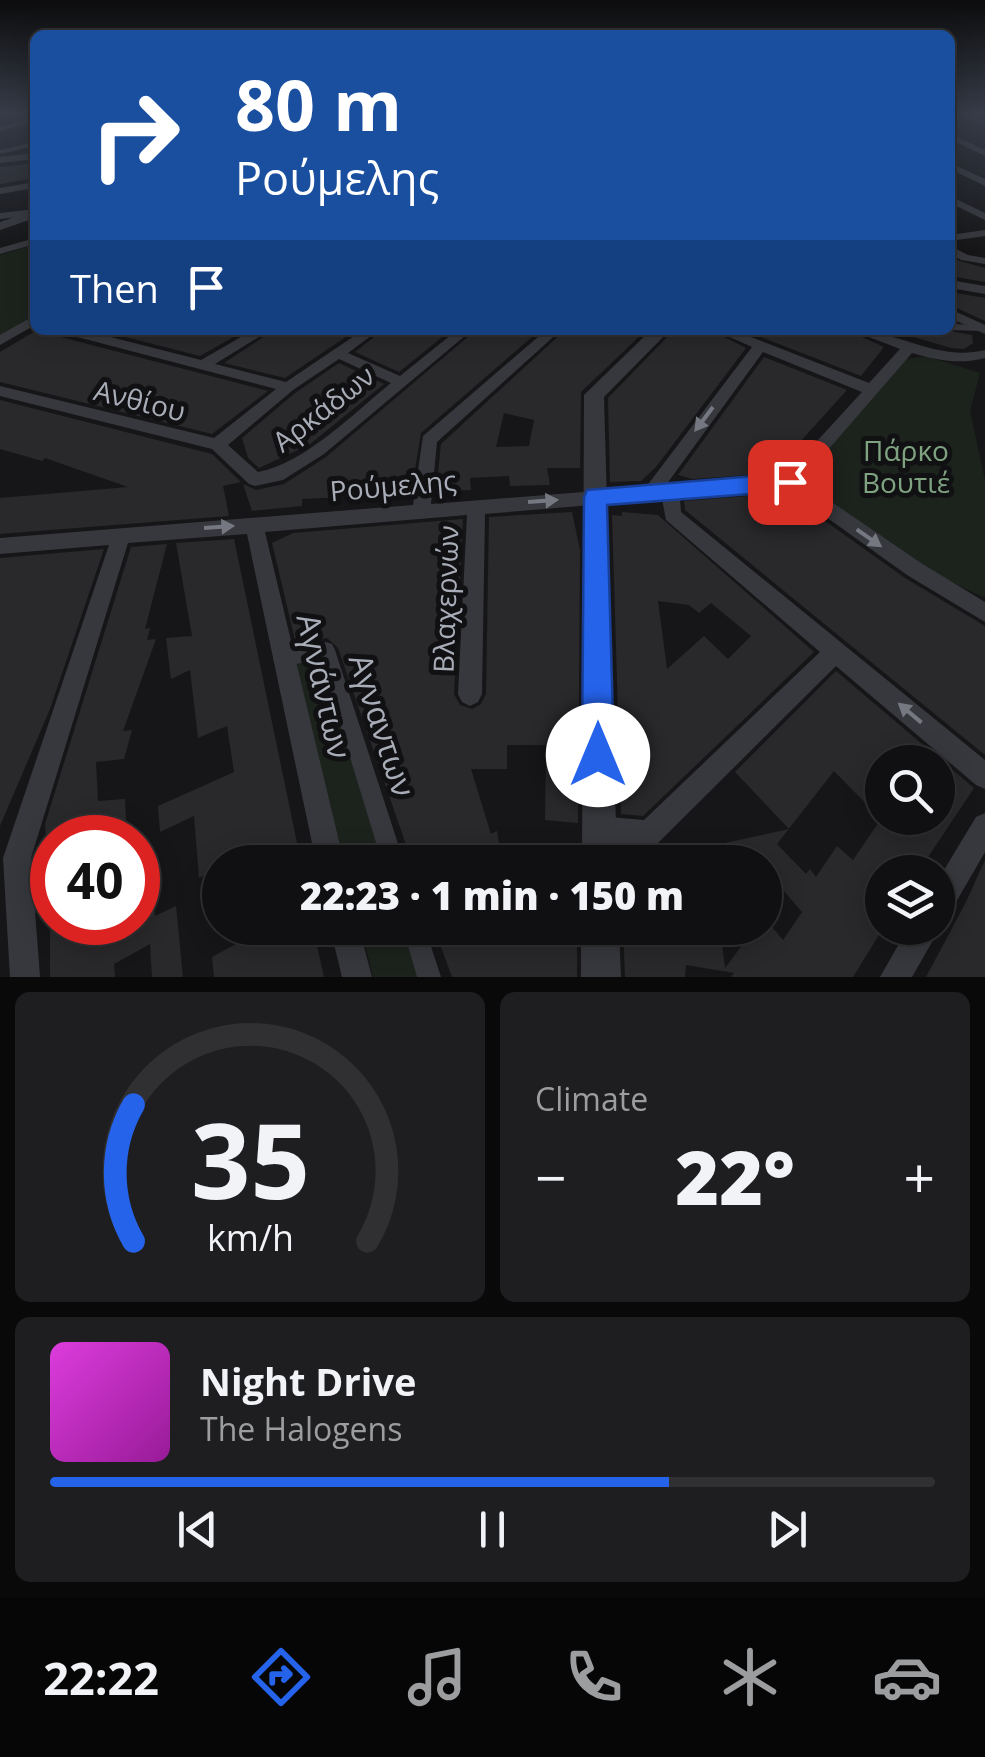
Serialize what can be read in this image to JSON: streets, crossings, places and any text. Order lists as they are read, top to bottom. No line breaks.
{"streets":{"street":["Ανθίου","Αρκάδων","Ρούμελης","Βλαχερνών","Αγνάντων","Αγναντων"]},"crossings":[["Ανθίου","Αρκάδων"],["Ρούμελης","Βλαχερνών"],["Ρούμελης","Αγνάντων"],["Αγνάντων","Αγναντων"]],"parks":["Πάρκο Βουτιέ"],"page":{"turn":["80 m","Ρούμελης"],"then":"Then","limit":"40","trip":"22:23 · 1 min · 150 m","tile":"Climate","heat":["−","22°","+"],"song":["Night Drive","The Halogens"],"tabs":"22:22","gauge":["35","km/h"]}}
